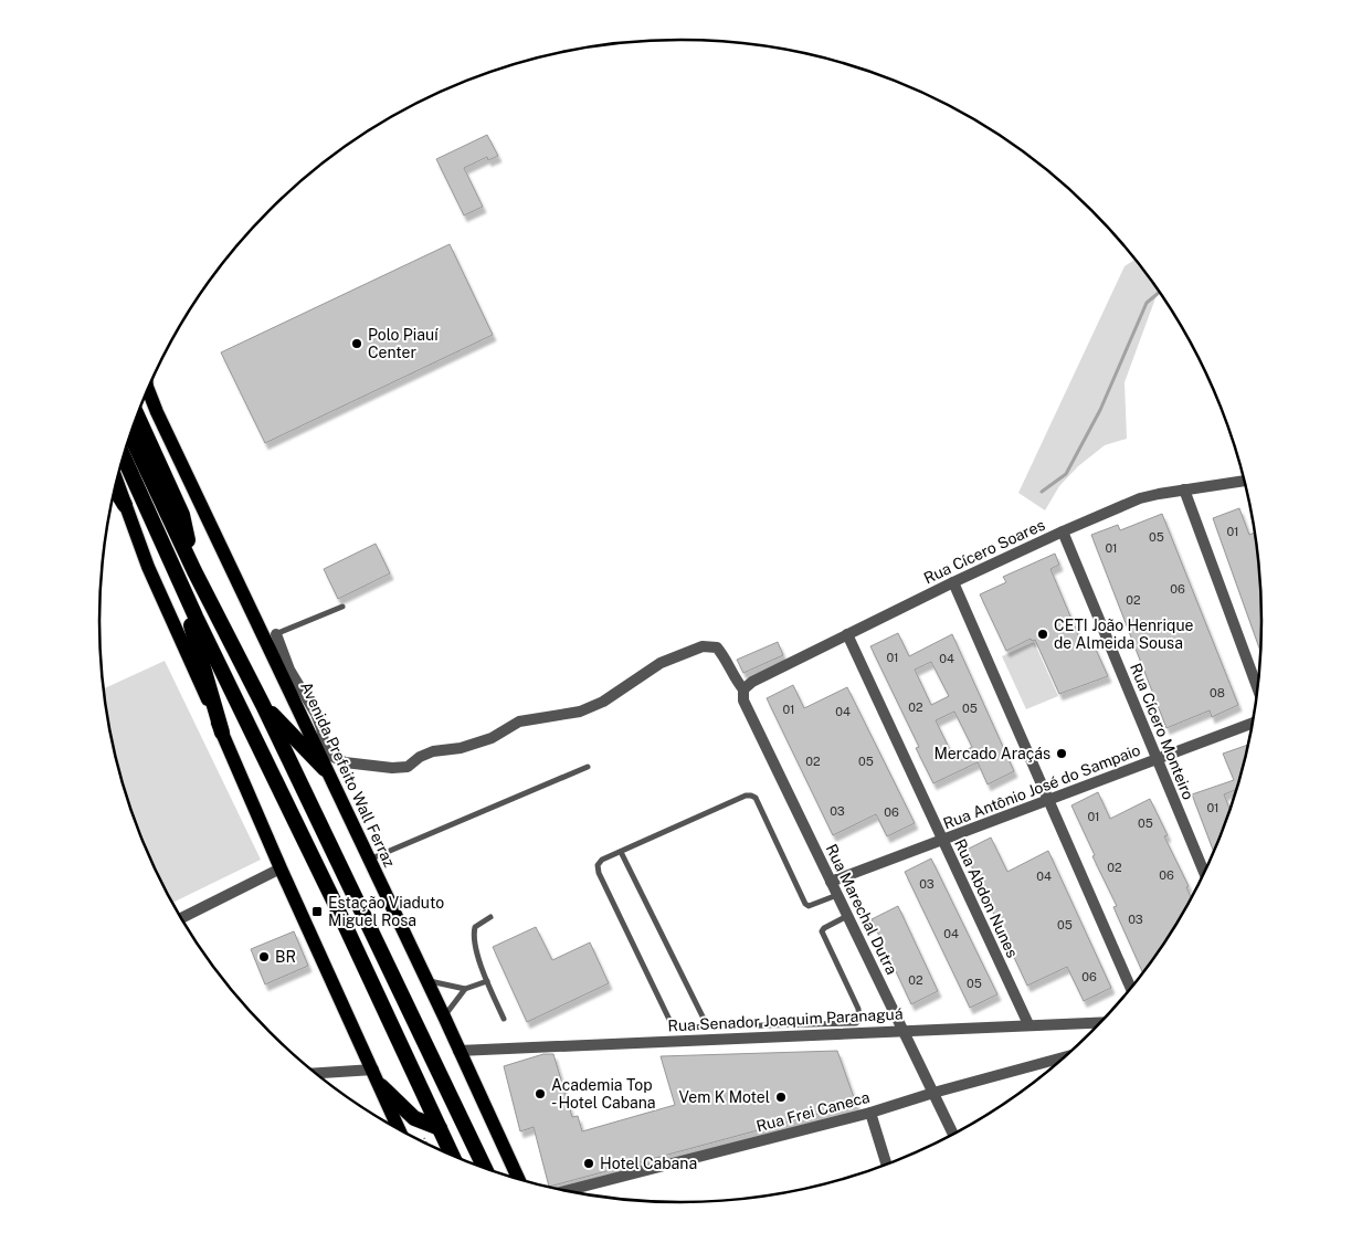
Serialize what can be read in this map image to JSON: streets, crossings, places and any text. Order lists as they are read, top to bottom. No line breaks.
{"streets":{"main road":["Avenida Prefeito Wall Ferraz"],"street":["Rua Cícero Soares","Rua Cícero Monteiro","Rua Antônio José do Sampaio","Rua Abdon Nunes","Rua Marechal Dutra","Rua Senador Joaquim Paranaguá","Rua Frei Caneca"]},"crossings":[["Rua Cícero Soares","Rua Cícero Monteiro"],["Rua Cícero Soares","Rua Abdon Nunes"],["Rua Cícero Soares","Rua Marechal Dutra"],["Rua Cícero Monteiro","Rua Antônio José do Sampaio"],["Avenida Prefeito Wall Ferraz","Rua Marechal Dutra"],["Avenida Prefeito Wall Ferraz","Rua Senador Joaquim Paranaguá"],["Rua Antônio José do Sampaio","Rua Abdon Nunes"],["Rua Antônio José do Sampaio","Rua Marechal Dutra"],["Rua Abdon Nunes","Rua Senador Joaquim Paranaguá"],["Rua Marechal Dutra","Rua Senador Joaquim Paranaguá"],["Rua Marechal Dutra","Rua Frei Caneca"]],"places":{"other":["Polo Piauí Center","CETI João Henrique de Almeida Sousa","Mercado Araçás","BR","Academia Top - Hotel Cabana","Vem K Motel","Hotel Cabana"],"transit":["Estação Viaduto Miguel Rosa"]},"house_numbers":["01","05","01","06","02","01","04","08","02","05","01","04","02","05","01","03","06","01","05","02","06","04","03","03","05","04","06","02","05"]}
